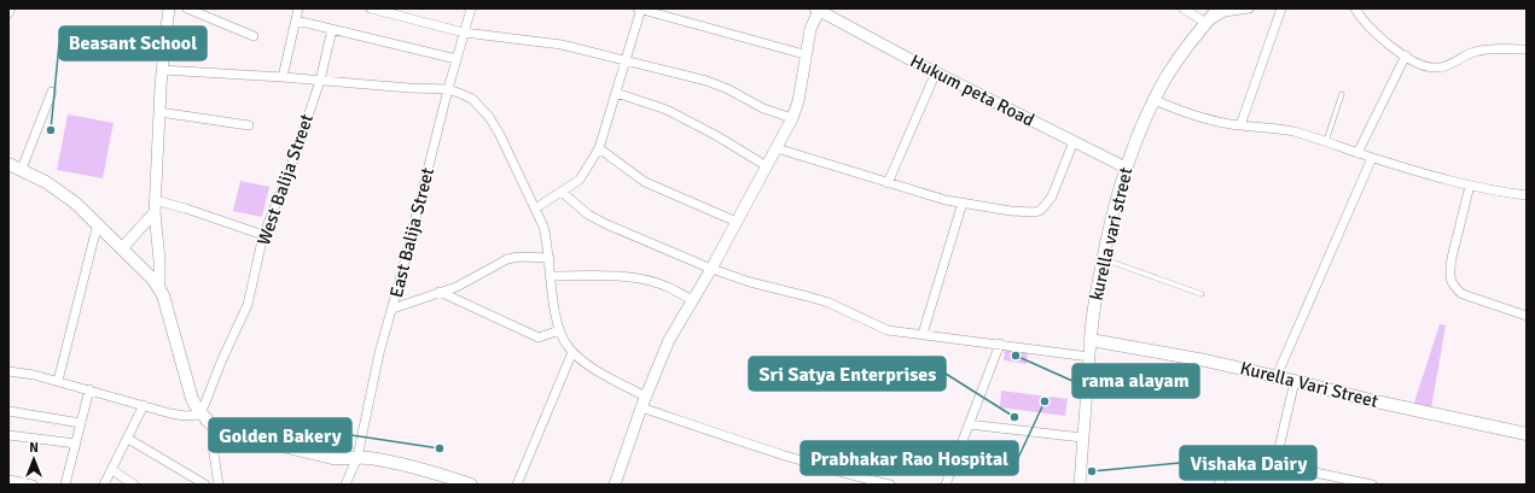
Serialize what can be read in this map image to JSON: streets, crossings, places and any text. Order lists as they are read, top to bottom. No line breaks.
{"streets":{"main road":["kurella vari street","Kurella Vari Street"],"street":["Hukum peta Road","West Balija Street","East Balija Street"]},"crossings":[["Hukum peta Road","kurella vari street"],["kurella vari street","Kurella Vari Street"]],"places":["Beasant School","rama alayam","Prabhakar Rao Hospital","Sri Satya Enterprises","Golden Bakery","Vishaka Dairy"],"north":"top"}
